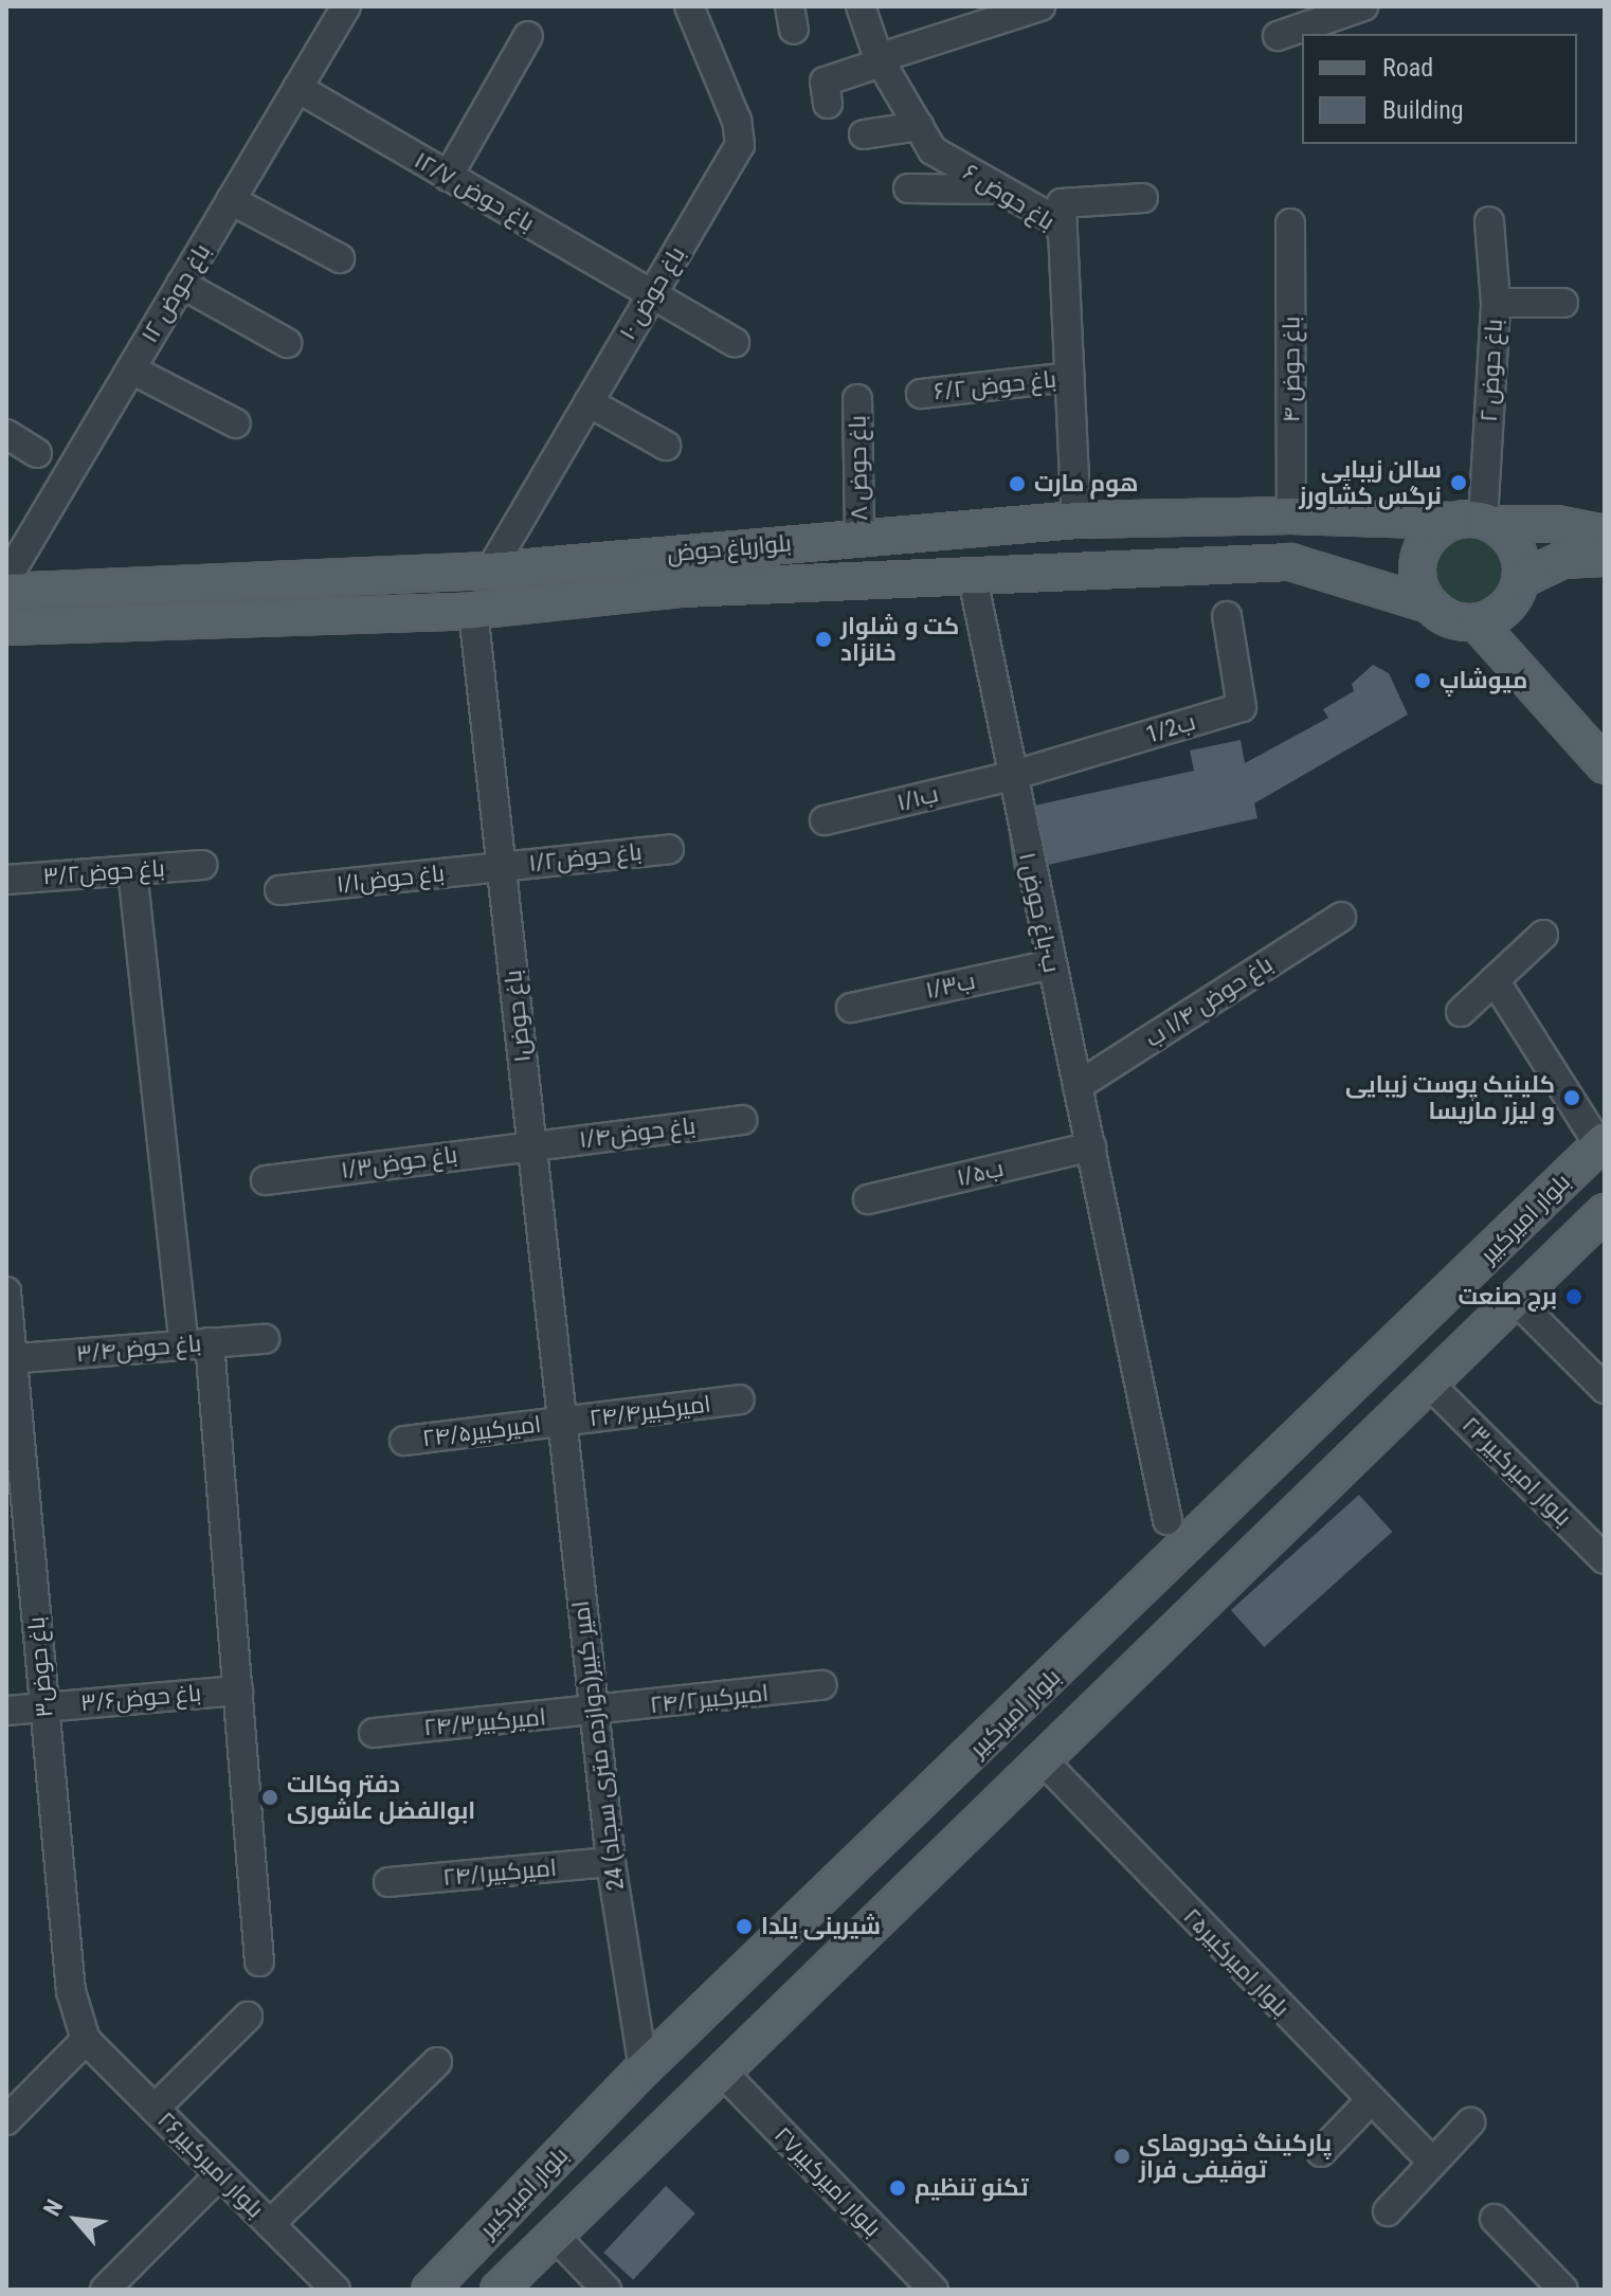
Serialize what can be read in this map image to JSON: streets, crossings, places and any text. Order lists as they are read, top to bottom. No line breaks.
{"streets":{"main road":["بلوارباغ حوض","بلوار امیرکبیر"],"street":["۱۲/۷ باغ حوض","۶ باغ حوض","۱۲ باغ حوض","۱۰ باغ حوض","۴ باغ حوض","۲ باغ حوض","۶/۲ باغ حوض","۸ باغ حوض","1/2ب","ب۱/۱","باغ حوض۱/۲","باغ حوض۳/۲","باغ حوض۱/۱","۱ ب-باغ حوض","ب۱/۳","باغ حوض ۱/۴ ب","باغ حوض۱","باغ حوض۱/۴","باغ حوض۱/۳","ب۱/۵","باغ حوض۳/۴","امیرکبیر۲۴/۴","امیرکبیر۲۴/۵","۲۳بلوار امیرکبیر","باغ حوض۳","باغ حوض۳/۶","امیرکبیر۲۴/۲","امیرکبیر۲۴/۳","24 امیر کبیر(دوازده متری سجاد)","امیرکبیر۲۴/۱","بلوار امیرکبیر۲۵","بلوار امیرکبیر۲۶","بلوار امیرکبیر۲۷"]},"crossings":[["۱۲/۷ باغ حوض","۱۲ باغ حوض"],["۱۲/۷ باغ حوض","۱۰ باغ حوض"],["۶ باغ حوض","۶/۲ باغ حوض"],["۶ باغ حوض","بلوارباغ حوض"],["۱۰ باغ حوض","بلوارباغ حوض"],["۴ باغ حوض","بلوارباغ حوض"],["۲ باغ حوض","بلوارباغ حوض"],["۸ باغ حوض","بلوارباغ حوض"],["بلوارباغ حوض","۱ ب-باغ حوض"],["بلوارباغ حوض","باغ حوض۱"],["1/2ب","ب۱/۱"],["1/2ب","۱ ب-باغ حوض"],["ب۱/۱","۱ ب-باغ حوض"],["باغ حوض۱/۲","باغ حوض۱/۱"],["باغ حوض۱/۲","باغ حوض۱"],["باغ حوض۱/۱","باغ حوض۱"],["۱ ب-باغ حوض","ب۱/۳"],["۱ ب-باغ حوض","باغ حوض ۱/۴ ب"],["۱ ب-باغ حوض","ب۱/۵"],["باغ حوض۱","باغ حوض۱/۴"],["باغ حوض۱","باغ حوض۱/۳"],["باغ حوض۱","امیرکبیر۲۴/۴"],["باغ حوض۱","امیرکبیر۲۴/۵"],["باغ حوض۱","24 امیر کبیر(دوازده متری سجاد)"],["باغ حوض۱/۴","باغ حوض۱/۳"],["بلوار امیرکبیر","24 امیر کبیر(دوازده متری سجاد)"],["باغ حوض۳/۴","باغ حوض۳"],["امیرکبیر۲۴/۴","امیرکبیر۲۴/۵"],["امیرکبیر۲۴/۴","24 امیر کبیر(دوازده متری سجاد)"],["امیرکبیر۲۴/۵","24 امیر کبیر(دوازده متری سجاد)"],["باغ حوض۳","باغ حوض۳/۶"],["باغ حوض۳","بلوار امیرکبیر۲۶"],["امیرکبیر۲۴/۲","امیرکبیر۲۴/۳"],["امیرکبیر۲۴/۲","24 امیر کبیر(دوازده متری سجاد)"],["امیرکبیر۲۴/۳","24 امیر کبیر(دوازده متری سجاد)"],["24 امیر کبیر(دوازده متری سجاد)","امیرکبیر۲۴/۱"]],"places":["سالن زیبایی نرگس کشاورز","هوم مارت","کت و شلوار خانزاد","میوشاپ","کلینیک پوست زیبایی و لیزر ماریسا","برج صنعت","دفتر وکالت ابوالفضل عاشوری","شیرینی یلدا","پارکینگ خودروهای توقیفی فراز","تکنو تنظیم"],"legend":["Road","Building"],"north":"top left"}
